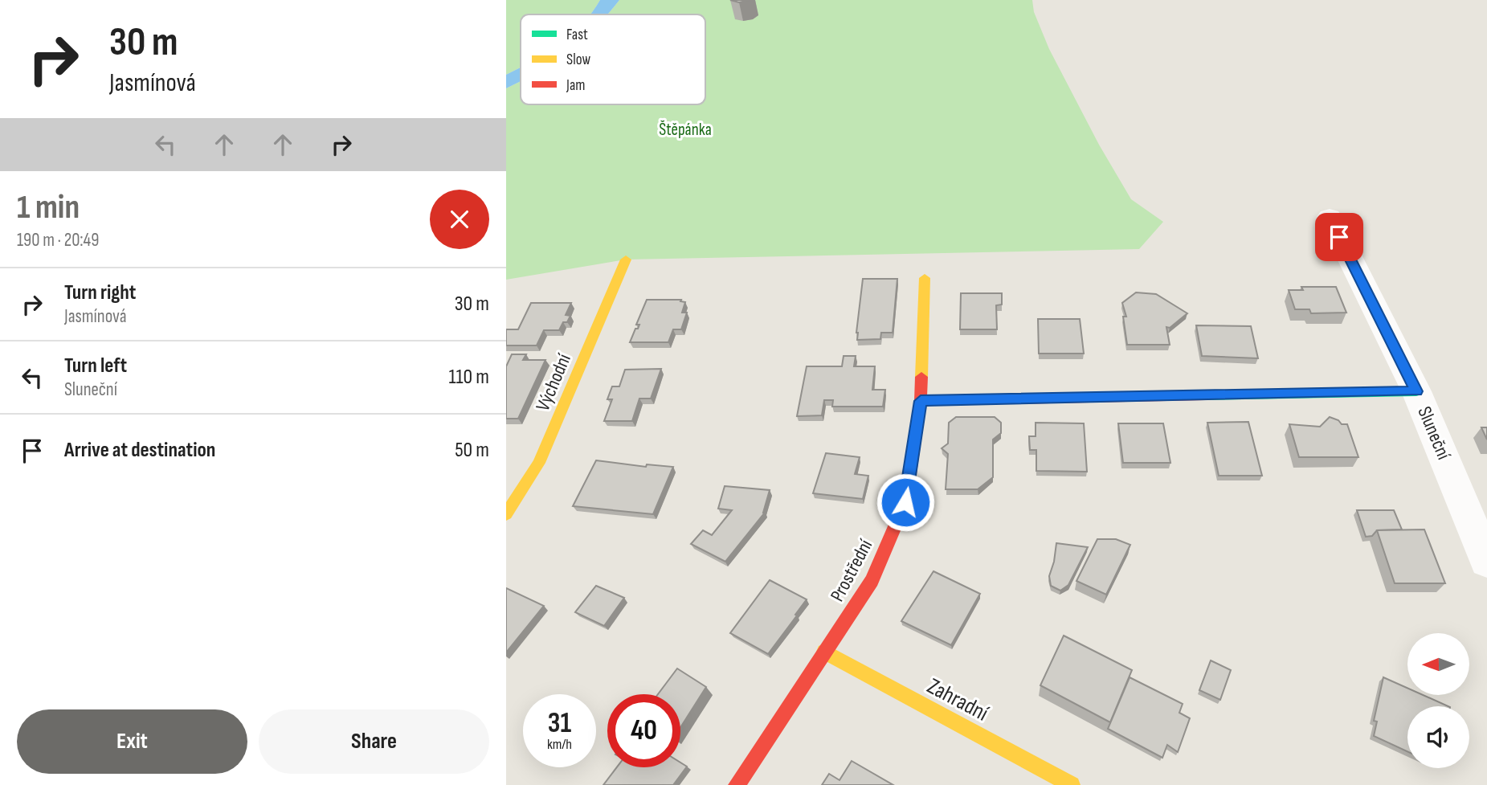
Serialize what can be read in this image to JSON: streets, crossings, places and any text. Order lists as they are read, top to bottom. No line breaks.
{"streets":{"street":["Východní","Sluneční","Prostřední","Zahradní"]},"crossings":[["Prostřední","Zahradní"]],"parks":["Štěpánka"],"legend":["Fast","Slow","Jam"],"north":"left","page":{"turn":["30 m","Jasmínová"],"heading":["1 min","190 m · 20:49"],"list":[{"name":"Turn right","note":"Jasmínová","value":"30 m"},{"name":"Turn left","note":"Sluneční","value":"110 m"},{"name":"Arrive at destination","value":"50 m"}],"speed":"31 km/h","limit":"40","buttons":["Exit","Share"]}}
